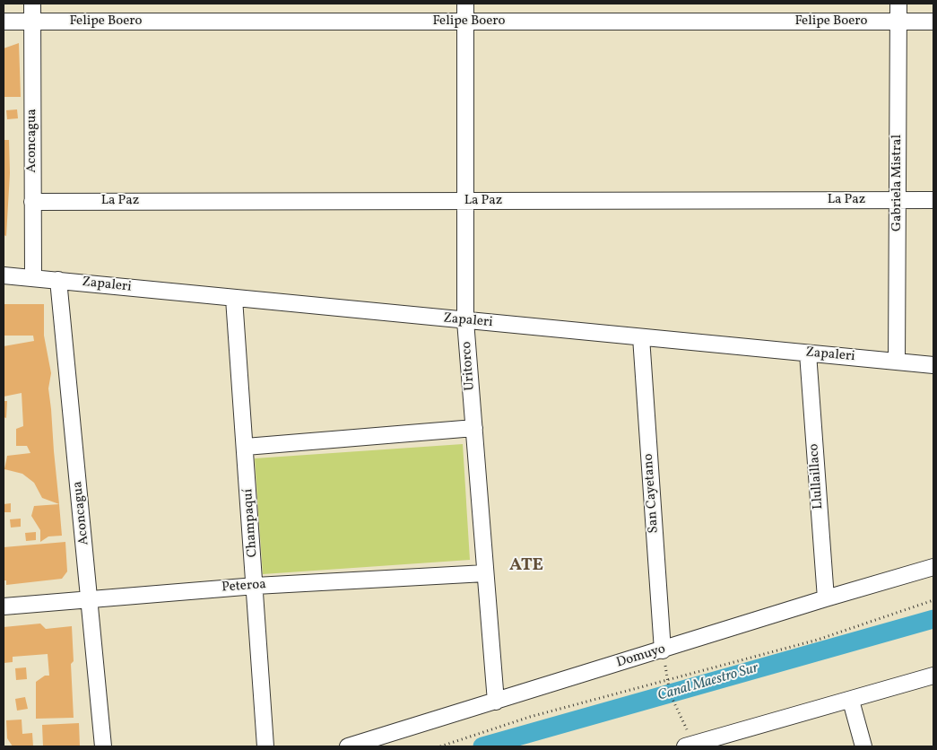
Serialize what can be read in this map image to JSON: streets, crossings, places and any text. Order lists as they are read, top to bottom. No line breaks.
{"streets":{"street":["Felipe Boero","Aconcagua","Gabriela Mistral","La Paz","Zapaleri","Uritorco","Llullaillaco","San Cayetano","Champaquí","Peteroa","Domuyo"]},"crossings":[["Felipe Boero","Aconcagua"],["Felipe Boero","Gabriela Mistral"],["Felipe Boero","Uritorco"],["Aconcagua","La Paz"],["Aconcagua","Zapaleri"],["Aconcagua","Peteroa"],["Gabriela Mistral","La Paz"],["Gabriela Mistral","Zapaleri"],["La Paz","Uritorco"],["Zapaleri","Uritorco"],["Zapaleri","Llullaillaco"],["Zapaleri","San Cayetano"],["Zapaleri","Champaquí"],["Uritorco","Peteroa"],["Uritorco","Domuyo"],["Llullaillaco","Domuyo"],["San Cayetano","Domuyo"],["Champaquí","Peteroa"]],"districts":["ATE"],"water":["Canal Maestro Sur"]}
